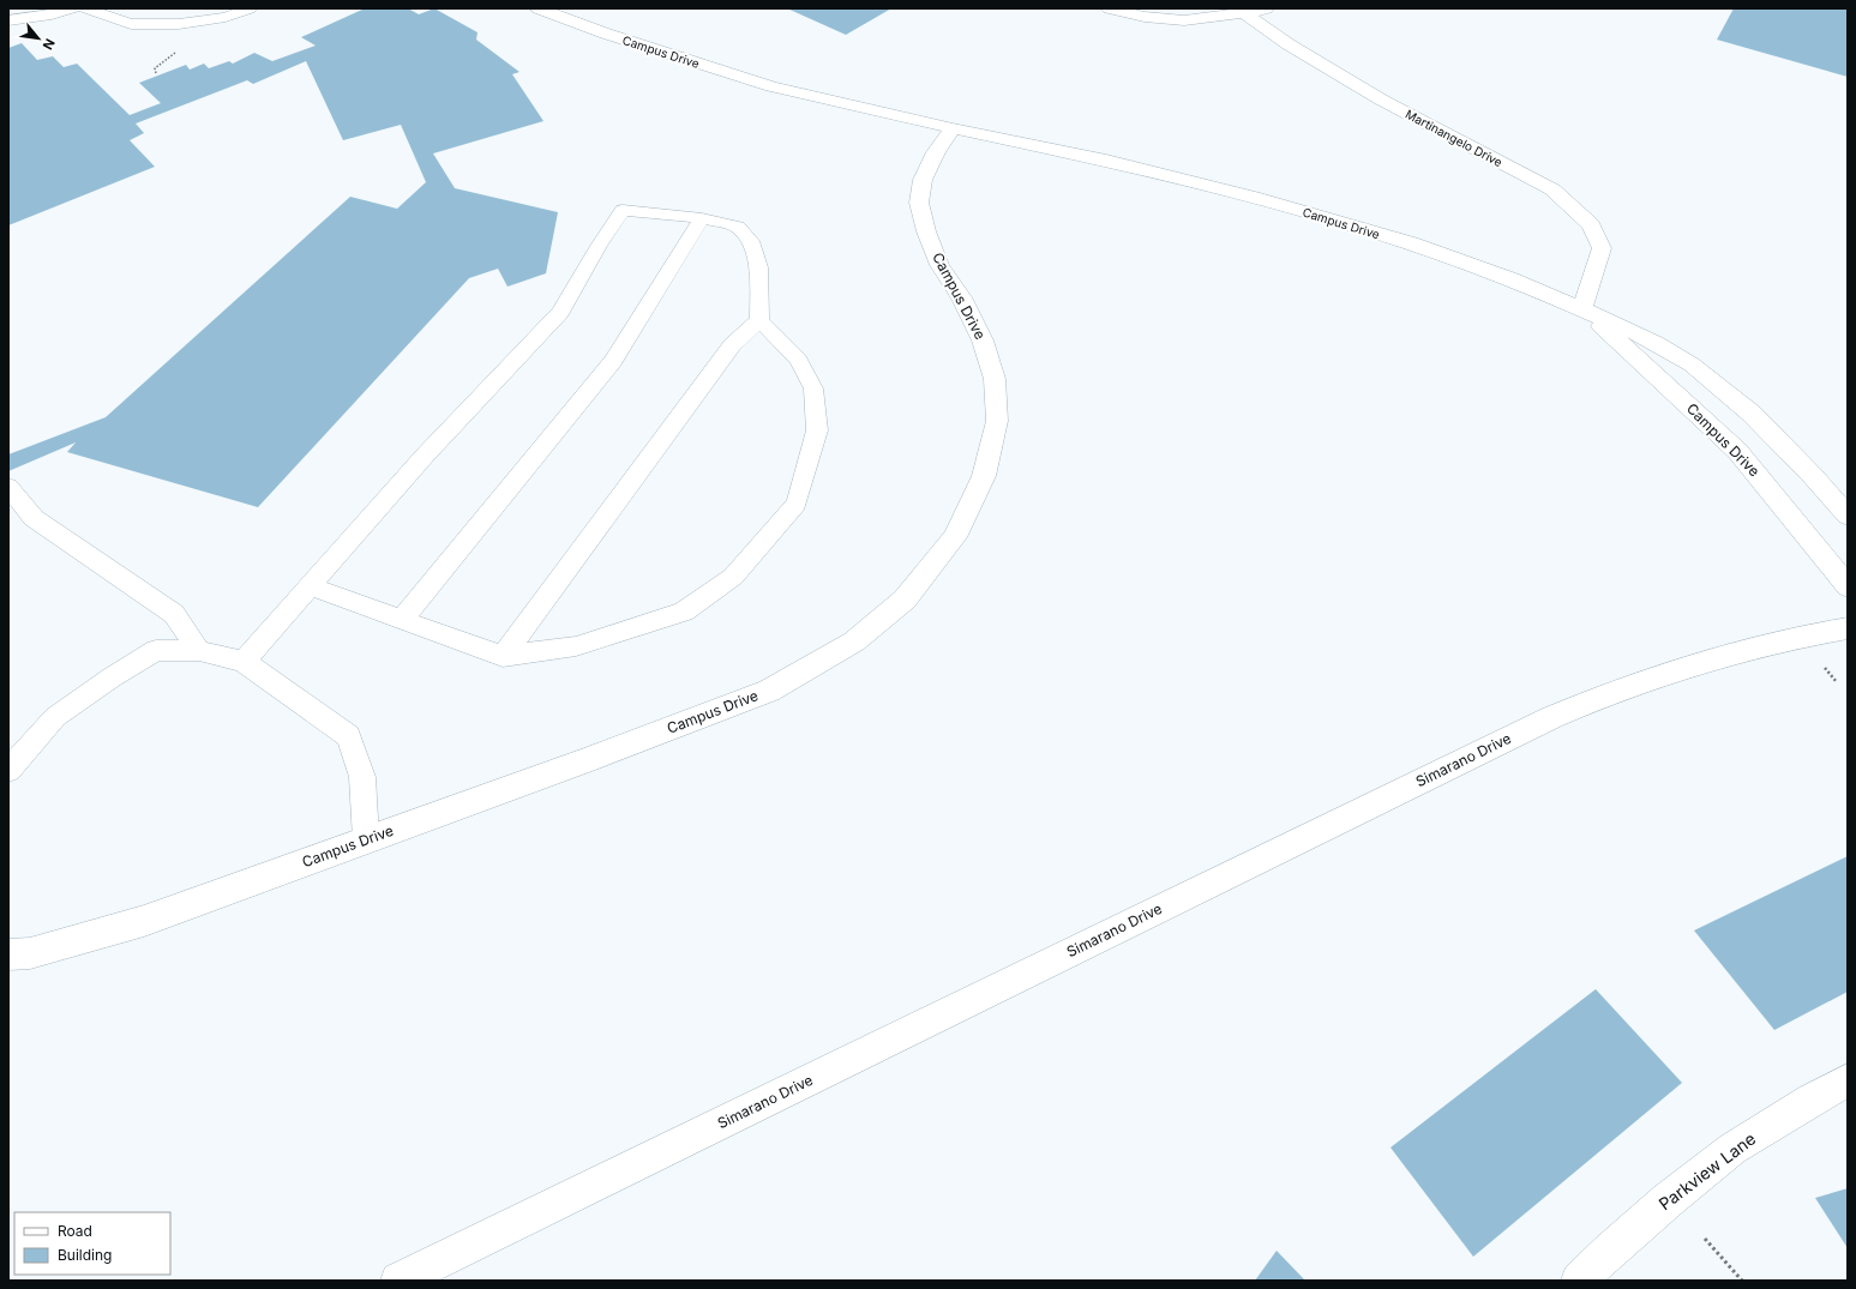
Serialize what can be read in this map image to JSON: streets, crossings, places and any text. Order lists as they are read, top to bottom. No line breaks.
{"streets":{"street":["Campus Drive","Martinangelo Drive","Simarano Drive","Parkview Lane"]},"crossings":[["Campus Drive","Martinangelo Drive"]],"legend":["Road","Building"],"north":"bottom right"}
